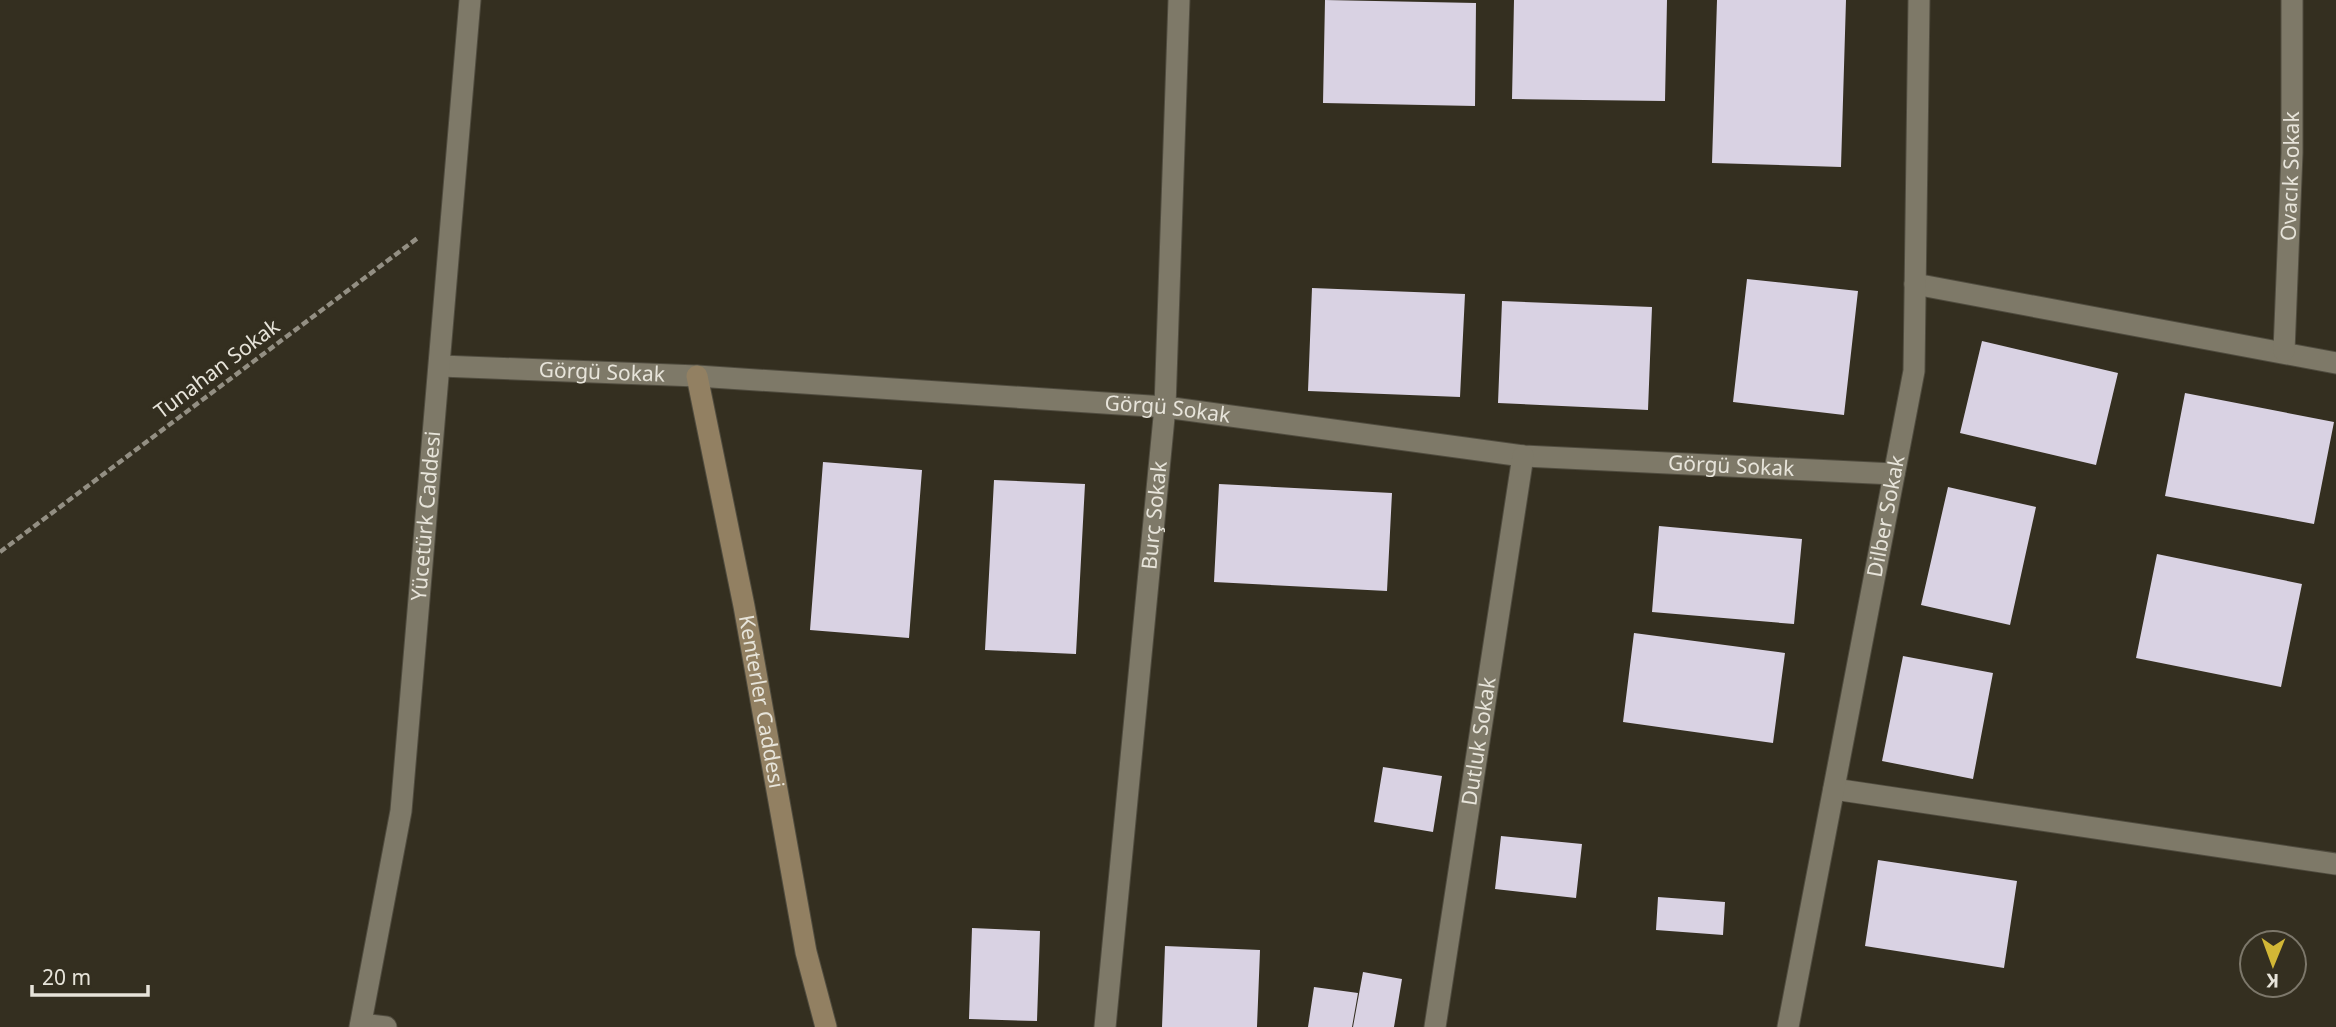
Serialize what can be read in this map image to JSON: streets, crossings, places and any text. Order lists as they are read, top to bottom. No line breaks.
{"streets":{"street":["Ovacık Sokak","Görgü Sokak","Burç Sokak","Yücetürk Caddesi","Dilber Sokak","Kenterler Caddesi","Dutluk Sokak"],"path":["Tunahan Sokak"]},"crossings":[["Tunahan Sokak","Yücetürk Caddesi"],["Görgü Sokak","Burç Sokak"],["Görgü Sokak","Yücetürk Caddesi"],["Görgü Sokak","Dilber Sokak"],["Görgü Sokak","Kenterler Caddesi"],["Görgü Sokak","Dutluk Sokak"]],"scale_bar":"20 m","north":"bottom"}
